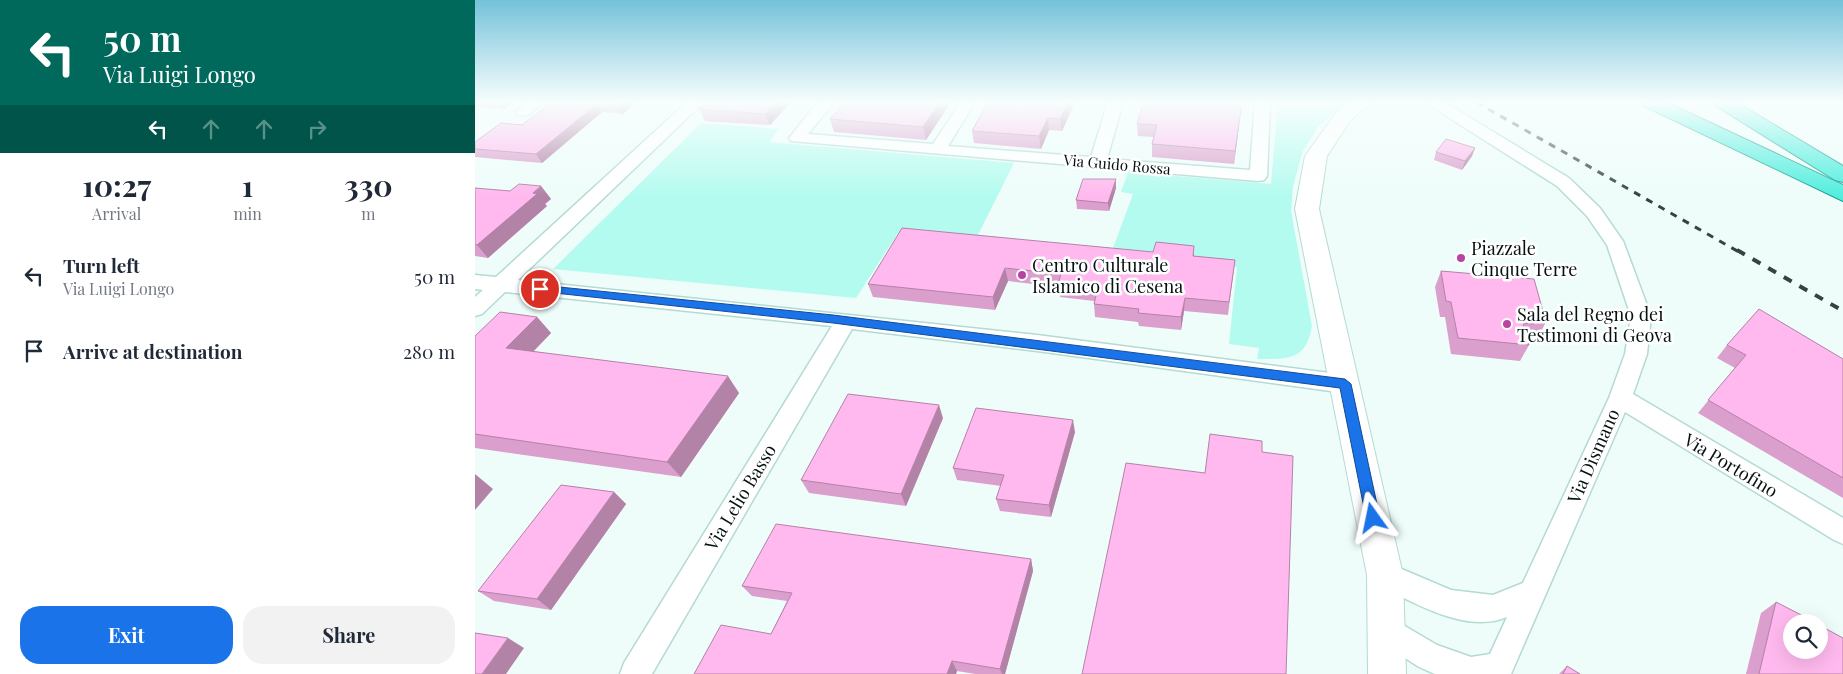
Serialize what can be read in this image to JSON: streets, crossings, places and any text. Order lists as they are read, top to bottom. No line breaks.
{"streets":{"street":["Via Guido Rossa","Via Dismano","Via Portofino","Via Lelio Basso"]},"crossings":[["Via Dismano","Via Portofino"]],"places":["Piazzale Cinque Terre","Centro Culturale Islamico di Cesena","Sala del Regno dei Testimoni di Geova"],"page":{"turn":["50 m","Via Luigi Longo"],"eta":["10:27","Arrival","1","min","330","m"],"list":[{"name":"Turn left","note":"Via Luigi Longo","value":"50 m"},{"name":"Arrive at destination","value":"280 m"}],"buttons":["Exit","Share"]}}
